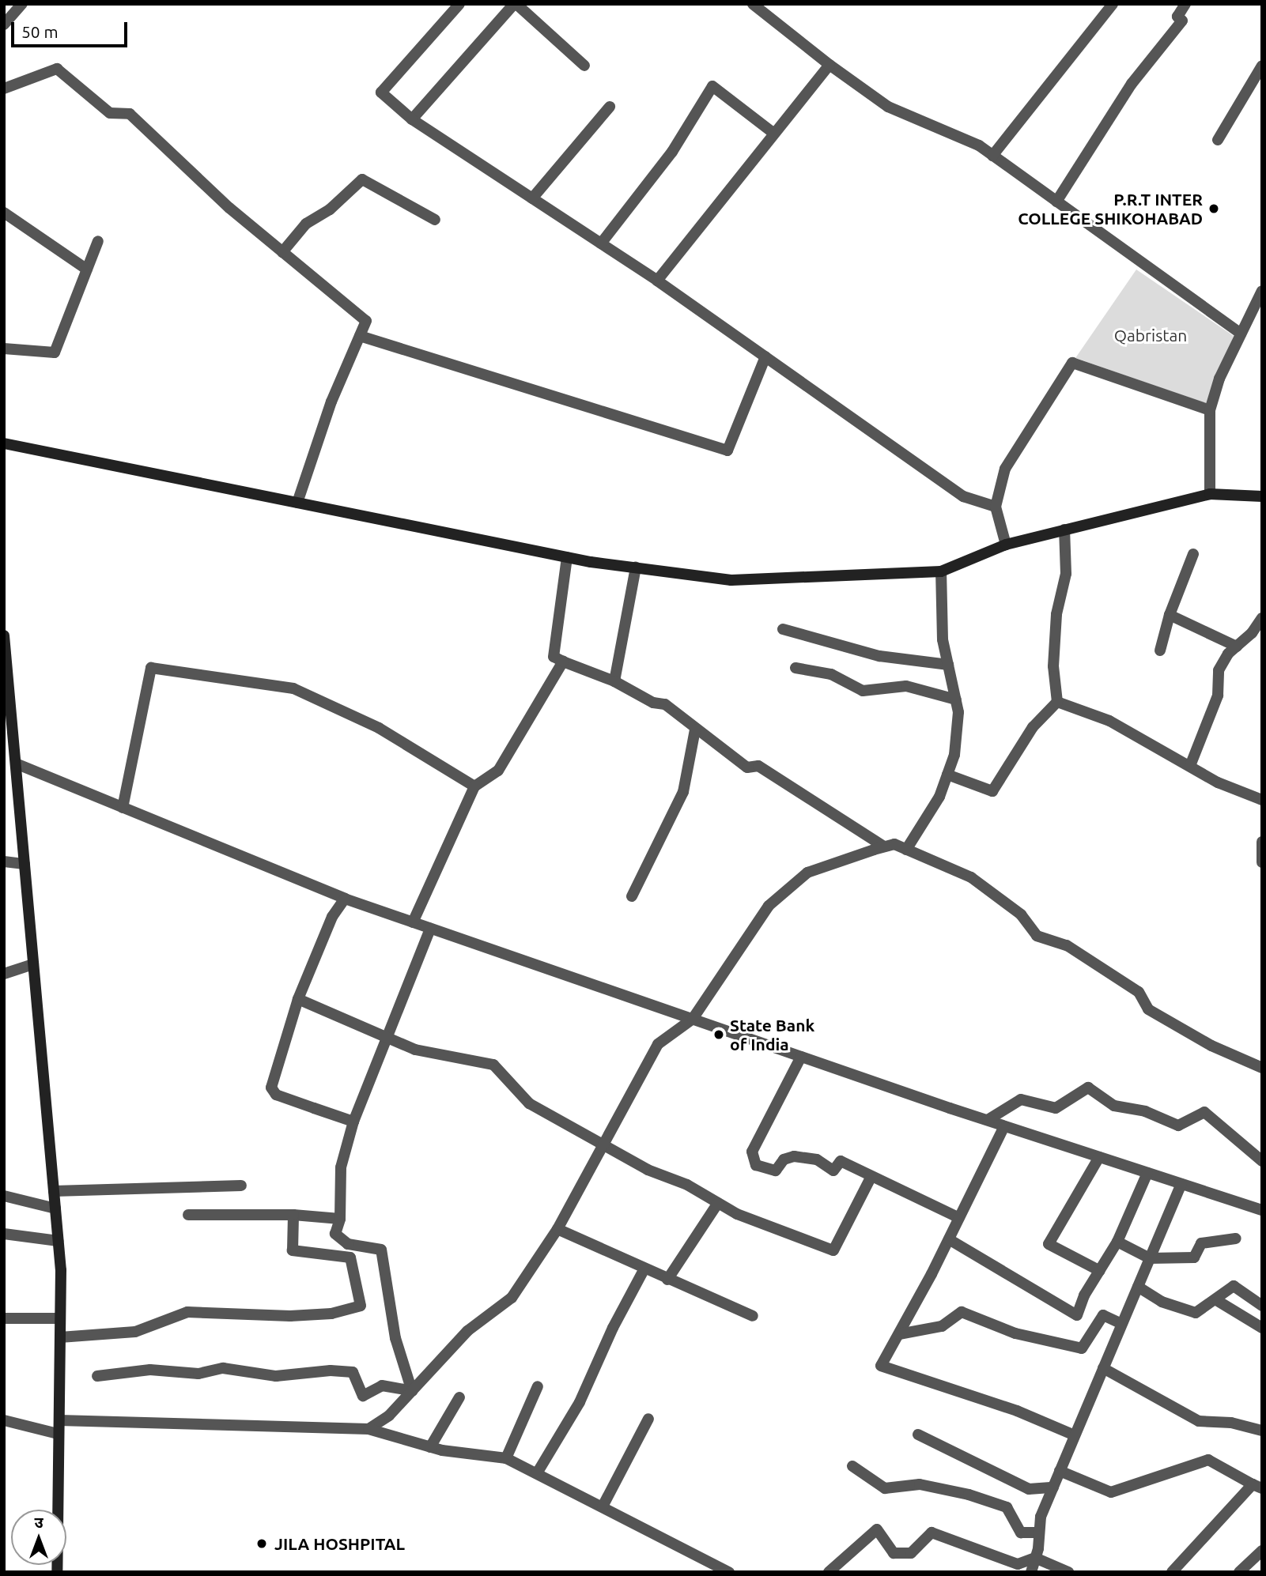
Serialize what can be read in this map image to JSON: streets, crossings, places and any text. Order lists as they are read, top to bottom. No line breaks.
{"parks":["Qabristan"],"places":["P.R.T INTER COLLEGE SHIKOHABAD","State Bank of India","JILA HOSHPITAL"],"scale_bar":"50 m","north":"top"}
